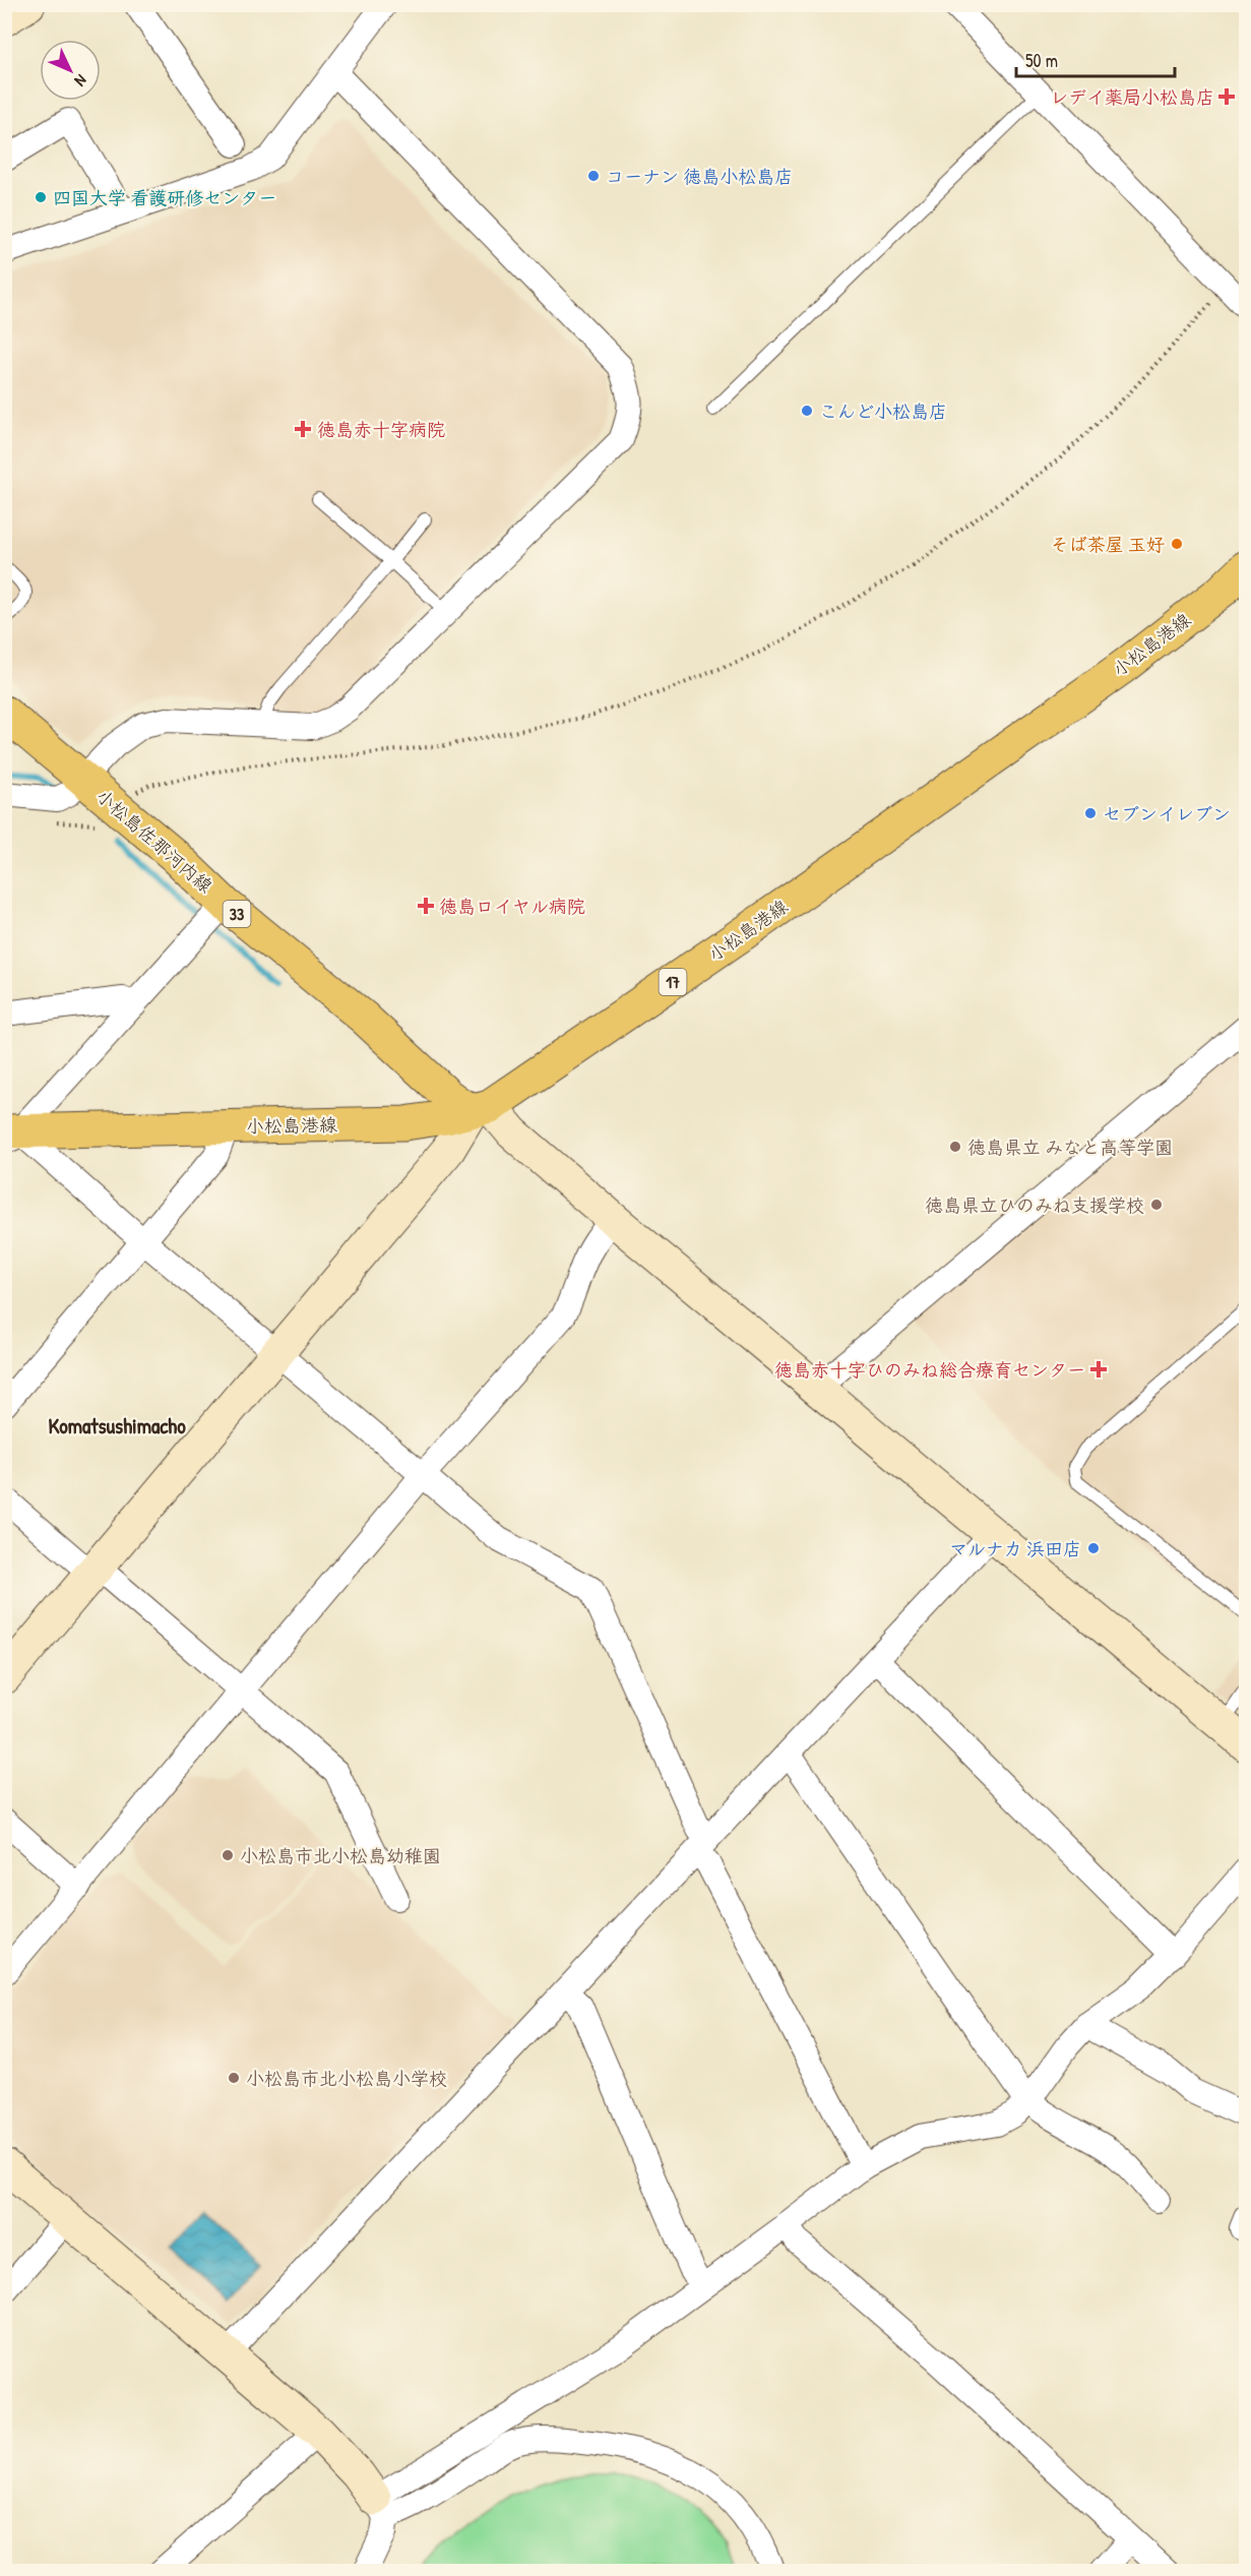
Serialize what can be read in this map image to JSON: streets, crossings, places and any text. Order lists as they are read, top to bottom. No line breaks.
{"streets":{"main road":["小松島港線","小松島佐那河内線","33","17"]},"crossings":[["小松島港線","小松島佐那河内線"]],"districts":["Komatsushimacho"],"places":{"health":["レデイ薬局小松島店","徳島赤十字病院","徳島ロイヤル病院","徳島赤十字ひのみね総合療育センター"],"other":["コーナン 徳島小松島店","四国大学 看護研修センター","こんど小松島店","そば茶屋 玉好","セブンイレブン","徳島県立 みなと高等学園","徳島県立ひのみね支援学校","マルナカ 浜田店","小松島市北小松島幼稚園","小松島市北小松島小学校"]},"scale_bar":"50 m","north":"bottom right"}
